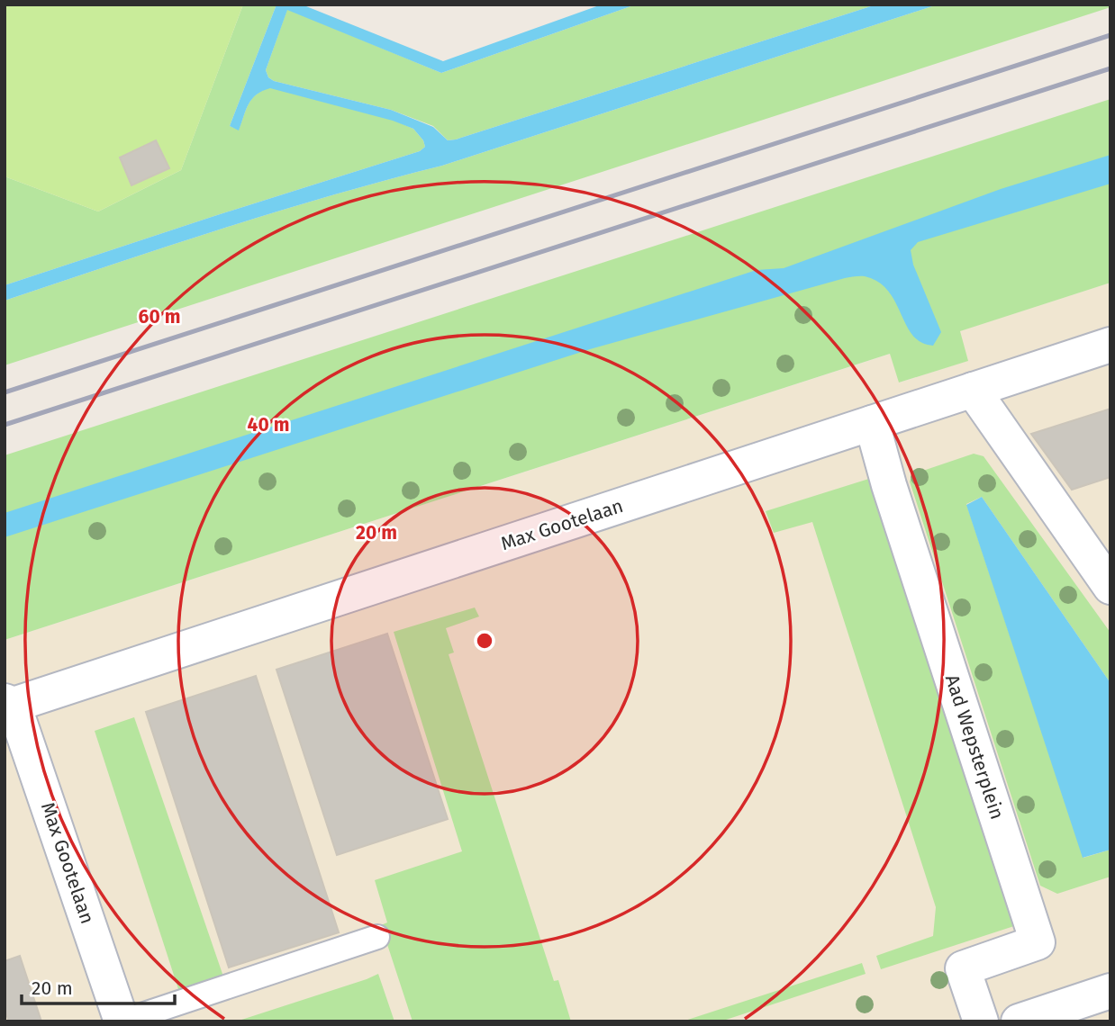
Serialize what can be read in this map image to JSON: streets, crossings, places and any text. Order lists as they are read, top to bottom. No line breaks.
{"streets":{"street":["Max Gootelaan","Aad Wepsterplein"]},"crossings":[["Max Gootelaan","Aad Wepsterplein"]],"scale_bar":"20 m","rings":["60 m","40 m","20 m"]}
